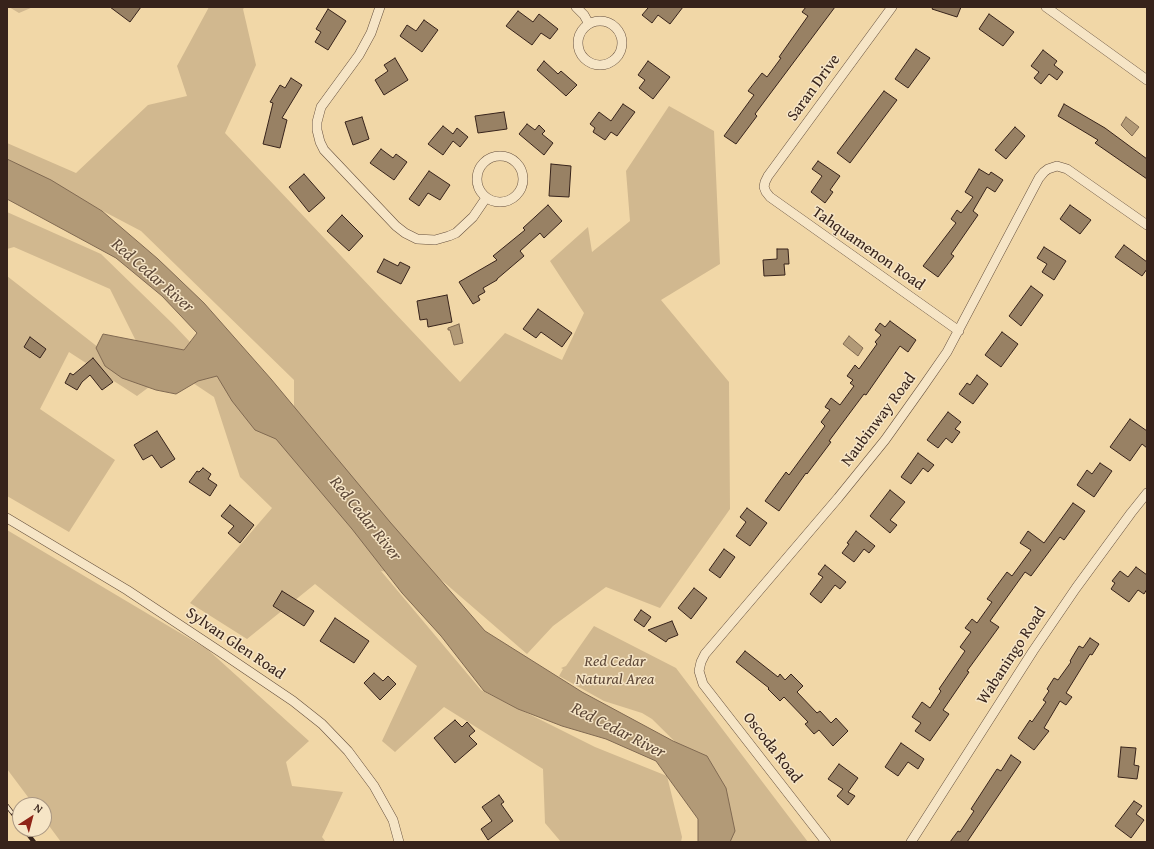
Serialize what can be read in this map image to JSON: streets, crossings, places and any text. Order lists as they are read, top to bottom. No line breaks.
{"streets":{"street":["Saran Drive","Tahquamenon Road","Naubinway Road","Sylvan Glen Road","Wabaningo Road","Oscoda Road"]},"crossings":[["Saran Drive","Tahquamenon Road"],["Tahquamenon Road","Naubinway Road"],["Naubinway Road","Oscoda Road"]],"water":["Red Cedar River"],"parks":["Red Cedar Natural Area"],"north":"top right"}
